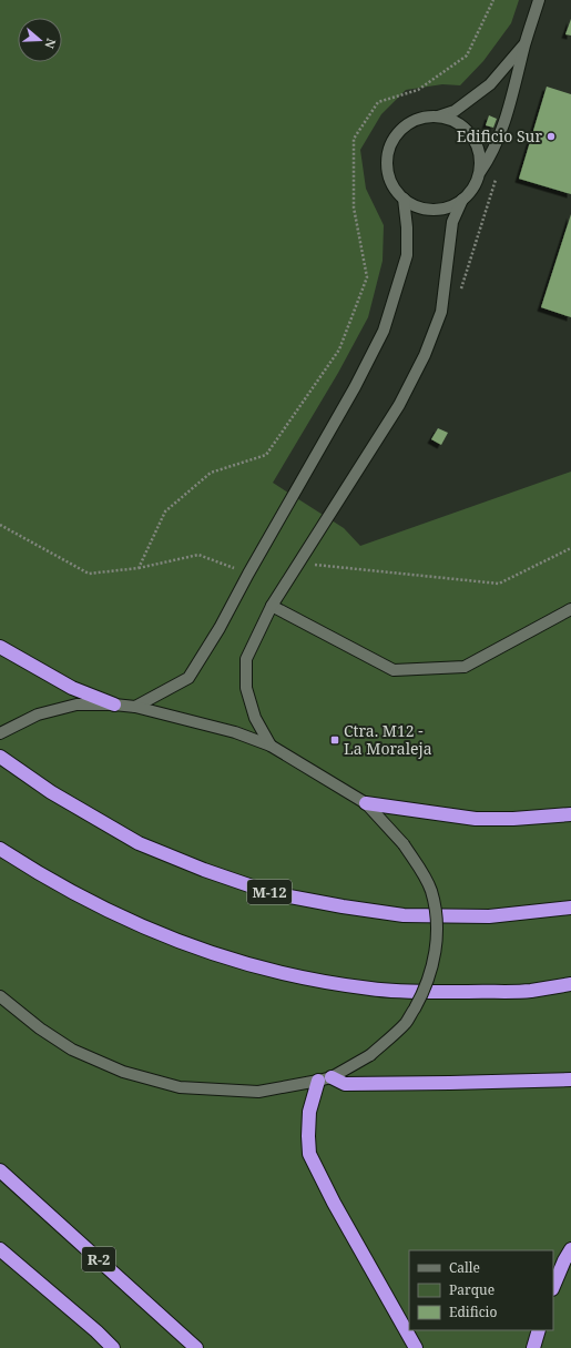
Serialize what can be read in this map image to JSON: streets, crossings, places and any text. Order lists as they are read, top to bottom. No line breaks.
{"streets":{"highway":["M-12","R-2"]},"places":{"other":["Edificio Sur"],"transit":["Ctra. M12 - La Moraleja"]},"legend":["Calle","Parque","Edificio"],"north":"right"}
